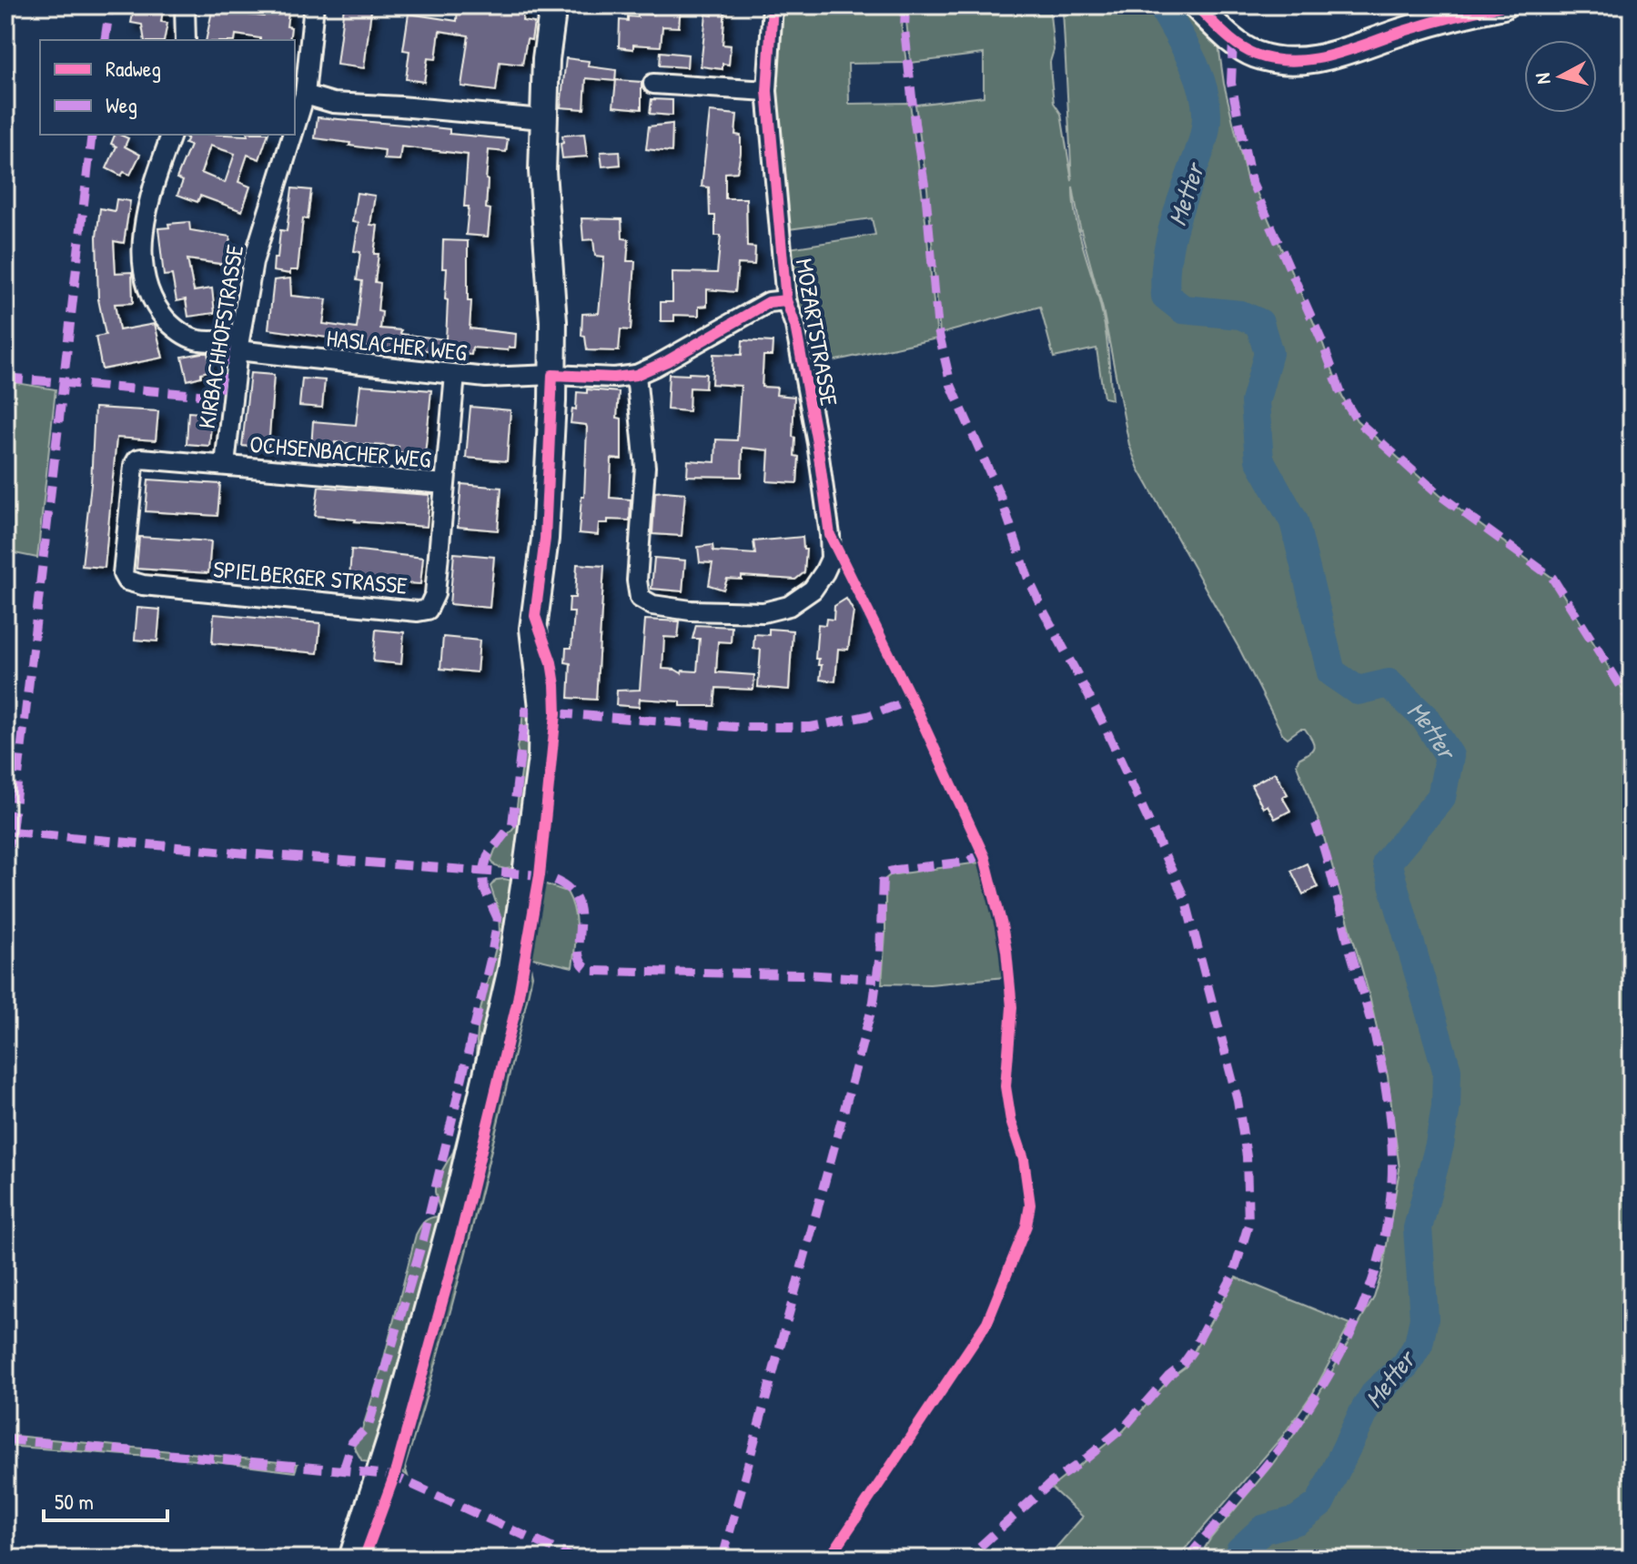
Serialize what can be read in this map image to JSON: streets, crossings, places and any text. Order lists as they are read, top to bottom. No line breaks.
{"streets":{"street":["MOZARTSTRASSE","KIRBACHHOFSTRASSE","HASLACHER WEG","OCHSENBACHER WEG","SPIELBERGER STRASSE"]},"crossings":[["MOZARTSTRASSE","HASLACHER WEG"],["KIRBACHHOFSTRASSE","HASLACHER WEG"],["KIRBACHHOFSTRASSE","OCHSENBACHER WEG"],["HASLACHER WEG","SPIELBERGER STRASSE"],["OCHSENBACHER WEG","SPIELBERGER STRASSE"]],"water":["Metter"],"legend":["Radweg","Weg"],"scale_bar":"50 m","north":"left"}
